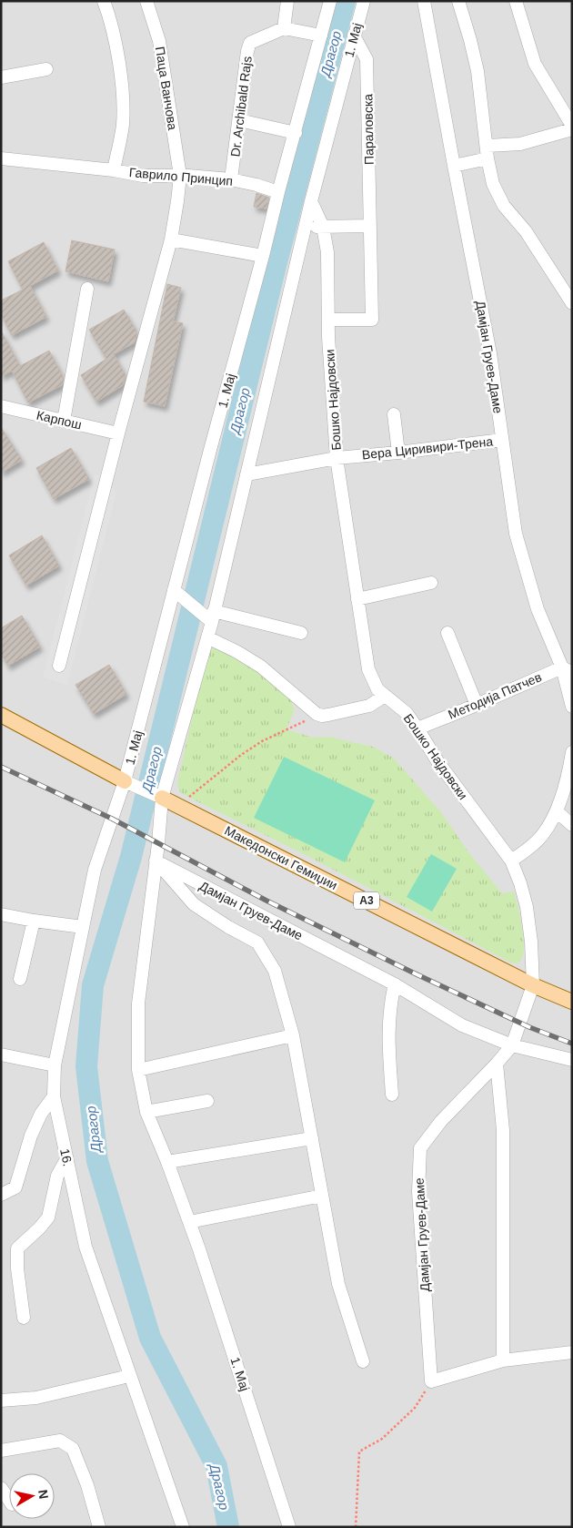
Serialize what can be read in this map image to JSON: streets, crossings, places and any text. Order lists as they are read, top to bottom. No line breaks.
{"streets":{"main road":["Македонски Гемиџии","A3"],"street":["1. Мај","Паца Ванчова","Dr. Archibald Rajs","Параловска","Гаврило Принцип","Дамјан Груев-Даме","Бошко Најдовски","Карпош","Вера Циривири-Трена","Методија Патчев","16."]},"crossings":[["1. Мај","Параловска"],["1. Мај","Гаврило Принцип"],["1. Мај","Дамјан Груев-Даме"],["1. Мај","Бошко Најдовски"],["1. Мај","Вера Циривири-Трена"],["1. Мај","Македонски Гемиџии"],["1. Мај","A3"],["1. Мај","16."],["Паца Ванчова","Гаврило Принцип"],["Паца Ванчова","Карпош"],["Dr. Archibald Rajs","Гаврило Принцип"],["Параловска","Бошко Најдовски"],["Дамјан Груев-Даме","Бошко Најдовски"],["Дамјан Груев-Даме","Вера Циривири-Трена"],["Дамјан Груев-Даме","Методија Патчев"],["Дамјан Груев-Даме","Македонски Гемиџии"],["Бошко Најдовски","Вера Циривири-Трена"],["Бошко Најдовски","Методија Патчев"],["Македонски Гемиџии","A3"],["A3","16."]],"water":["Драгор"],"north":"right"}
